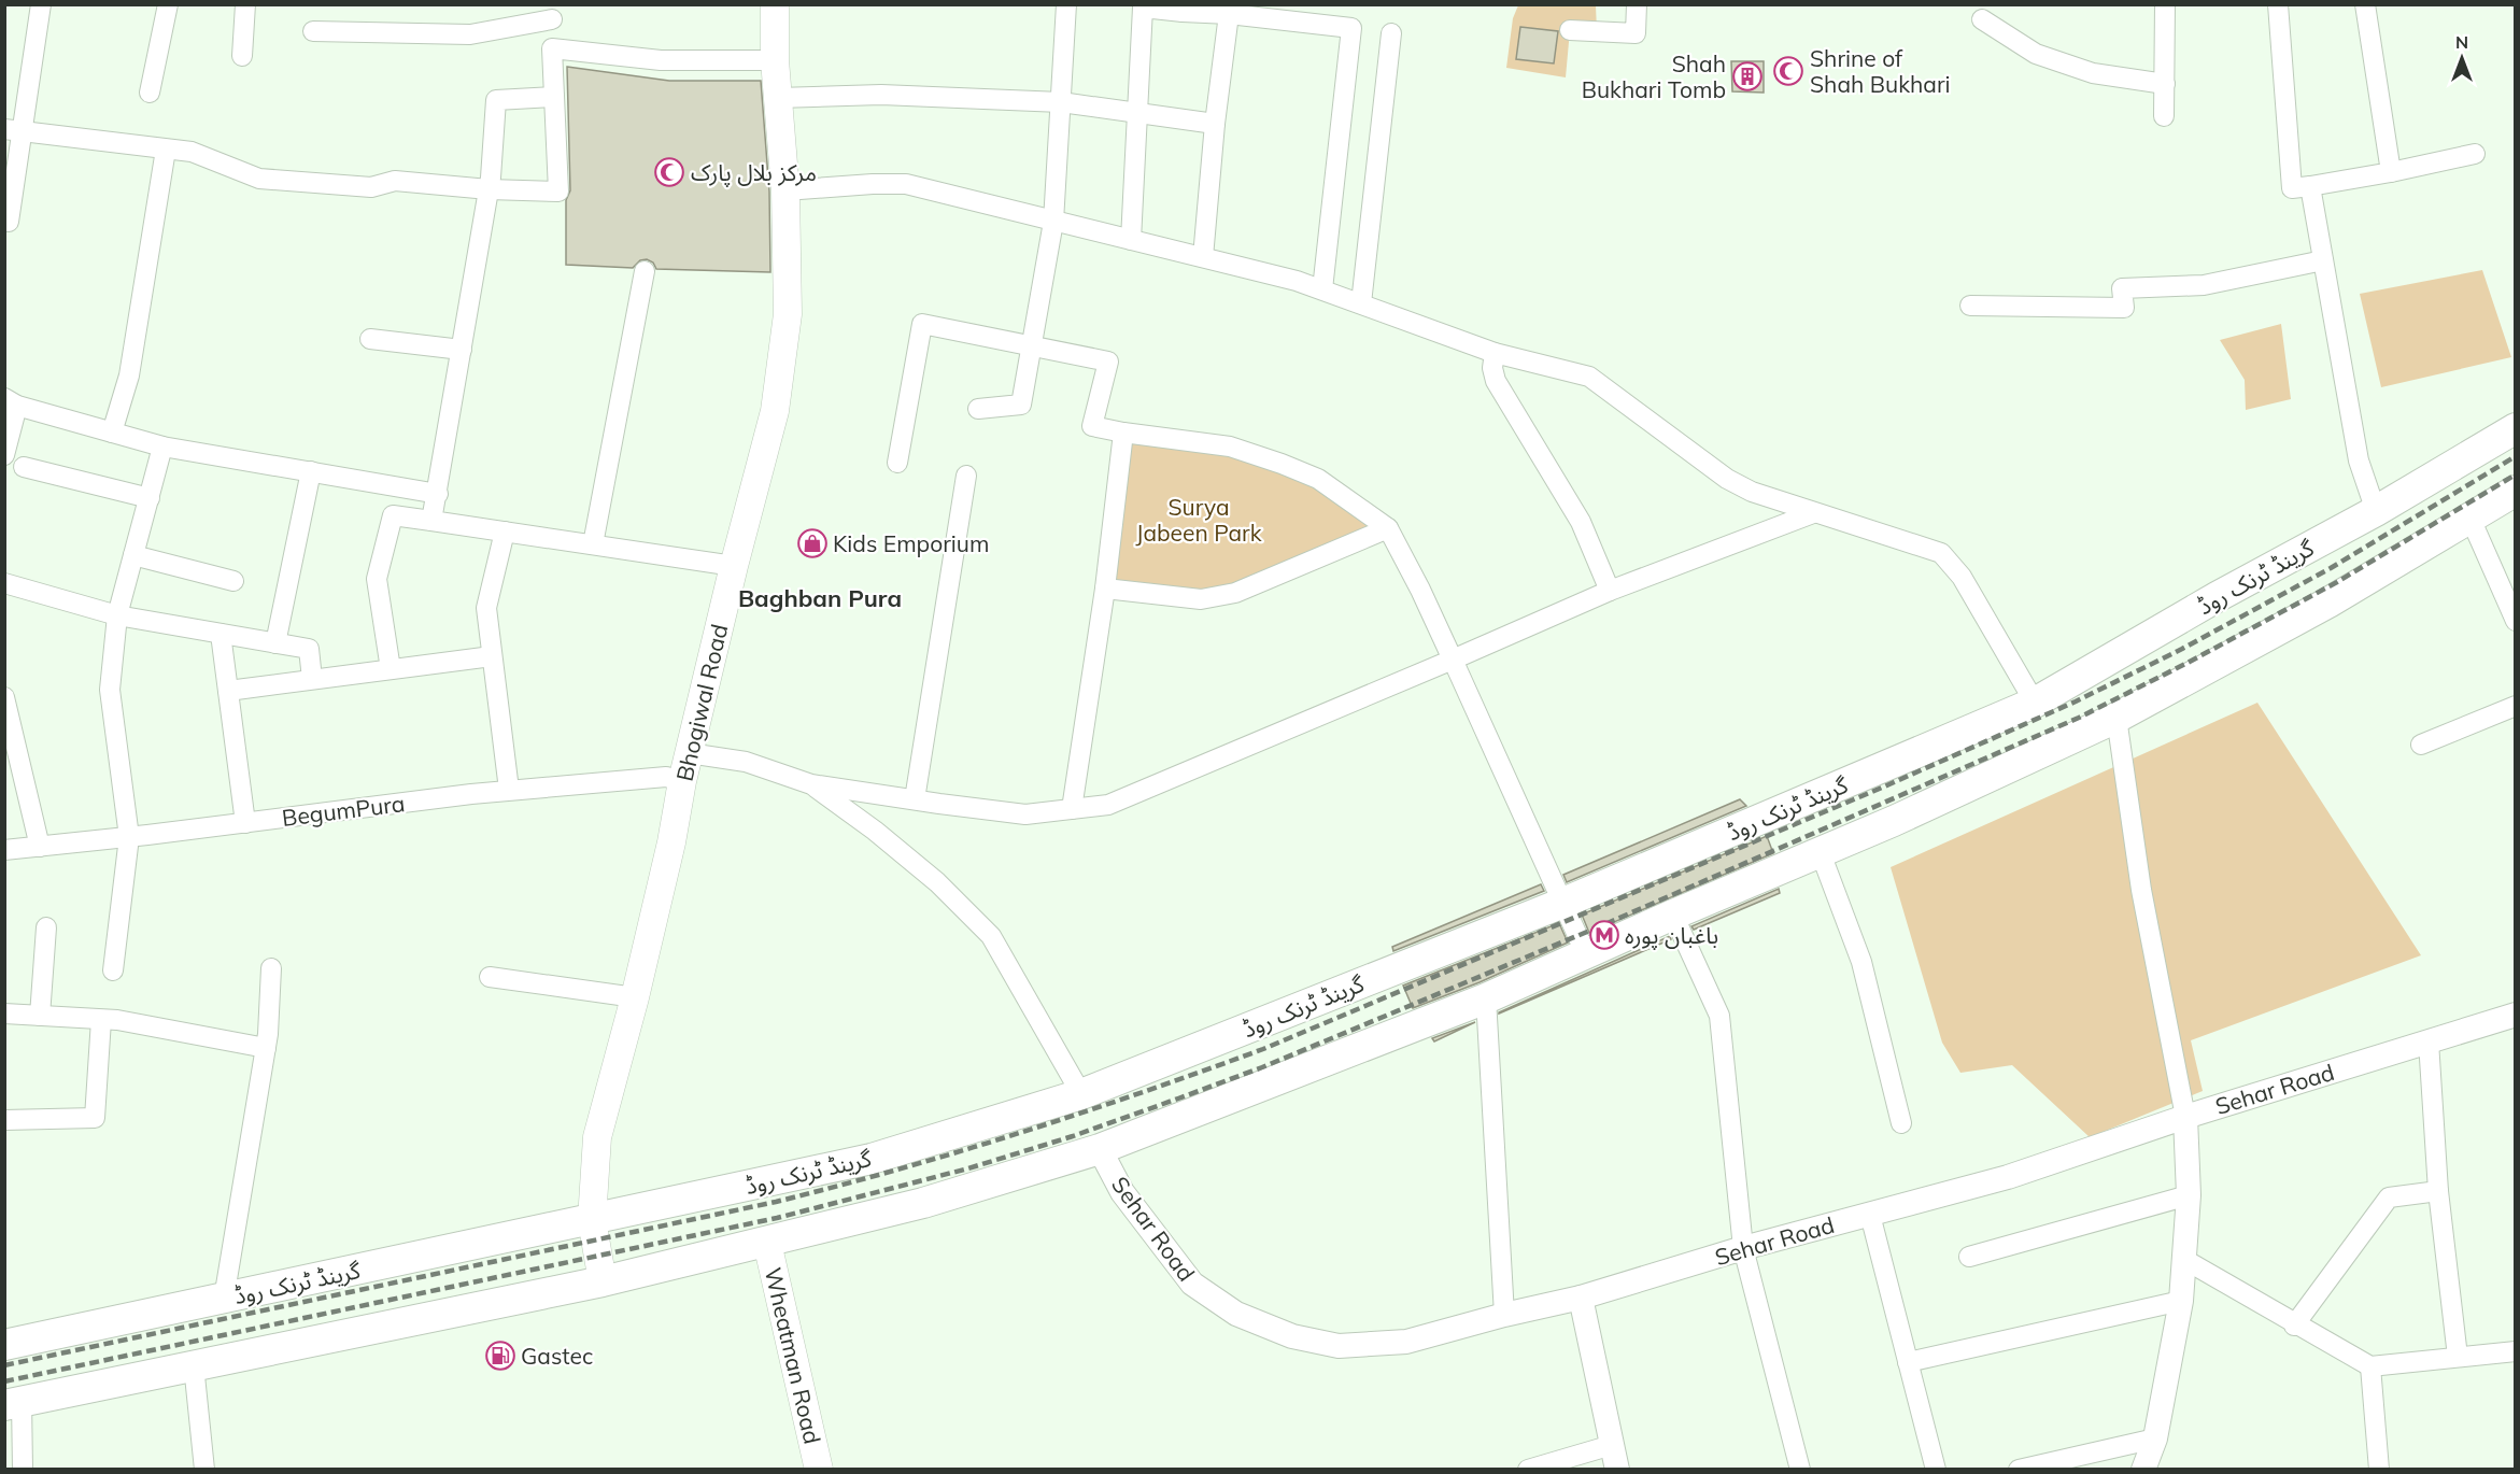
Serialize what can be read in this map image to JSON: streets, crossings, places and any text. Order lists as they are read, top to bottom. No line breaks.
{"streets":{"main road":["گرینڈ ٹرنک روڈ","Bhogiwal Road","Wheatman Road"],"street":["BegumPura","Sehar Road"]},"crossings":[["گرینڈ ٹرنک روڈ","Bhogiwal Road"],["Bhogiwal Road","BegumPura"]],"districts":["Baghban Pura"],"parks":["Surya Jabeen Park"],"places":{"mosque":["Shrine of Shah Bukhari","مرکز بلال پارک"],"building":["Shah Bukhari Tomb"],"shop":["Kids Emporium"],"metro station":["باغبان پورہ"],"fuel station":["Gastec"]},"north":"top"}
